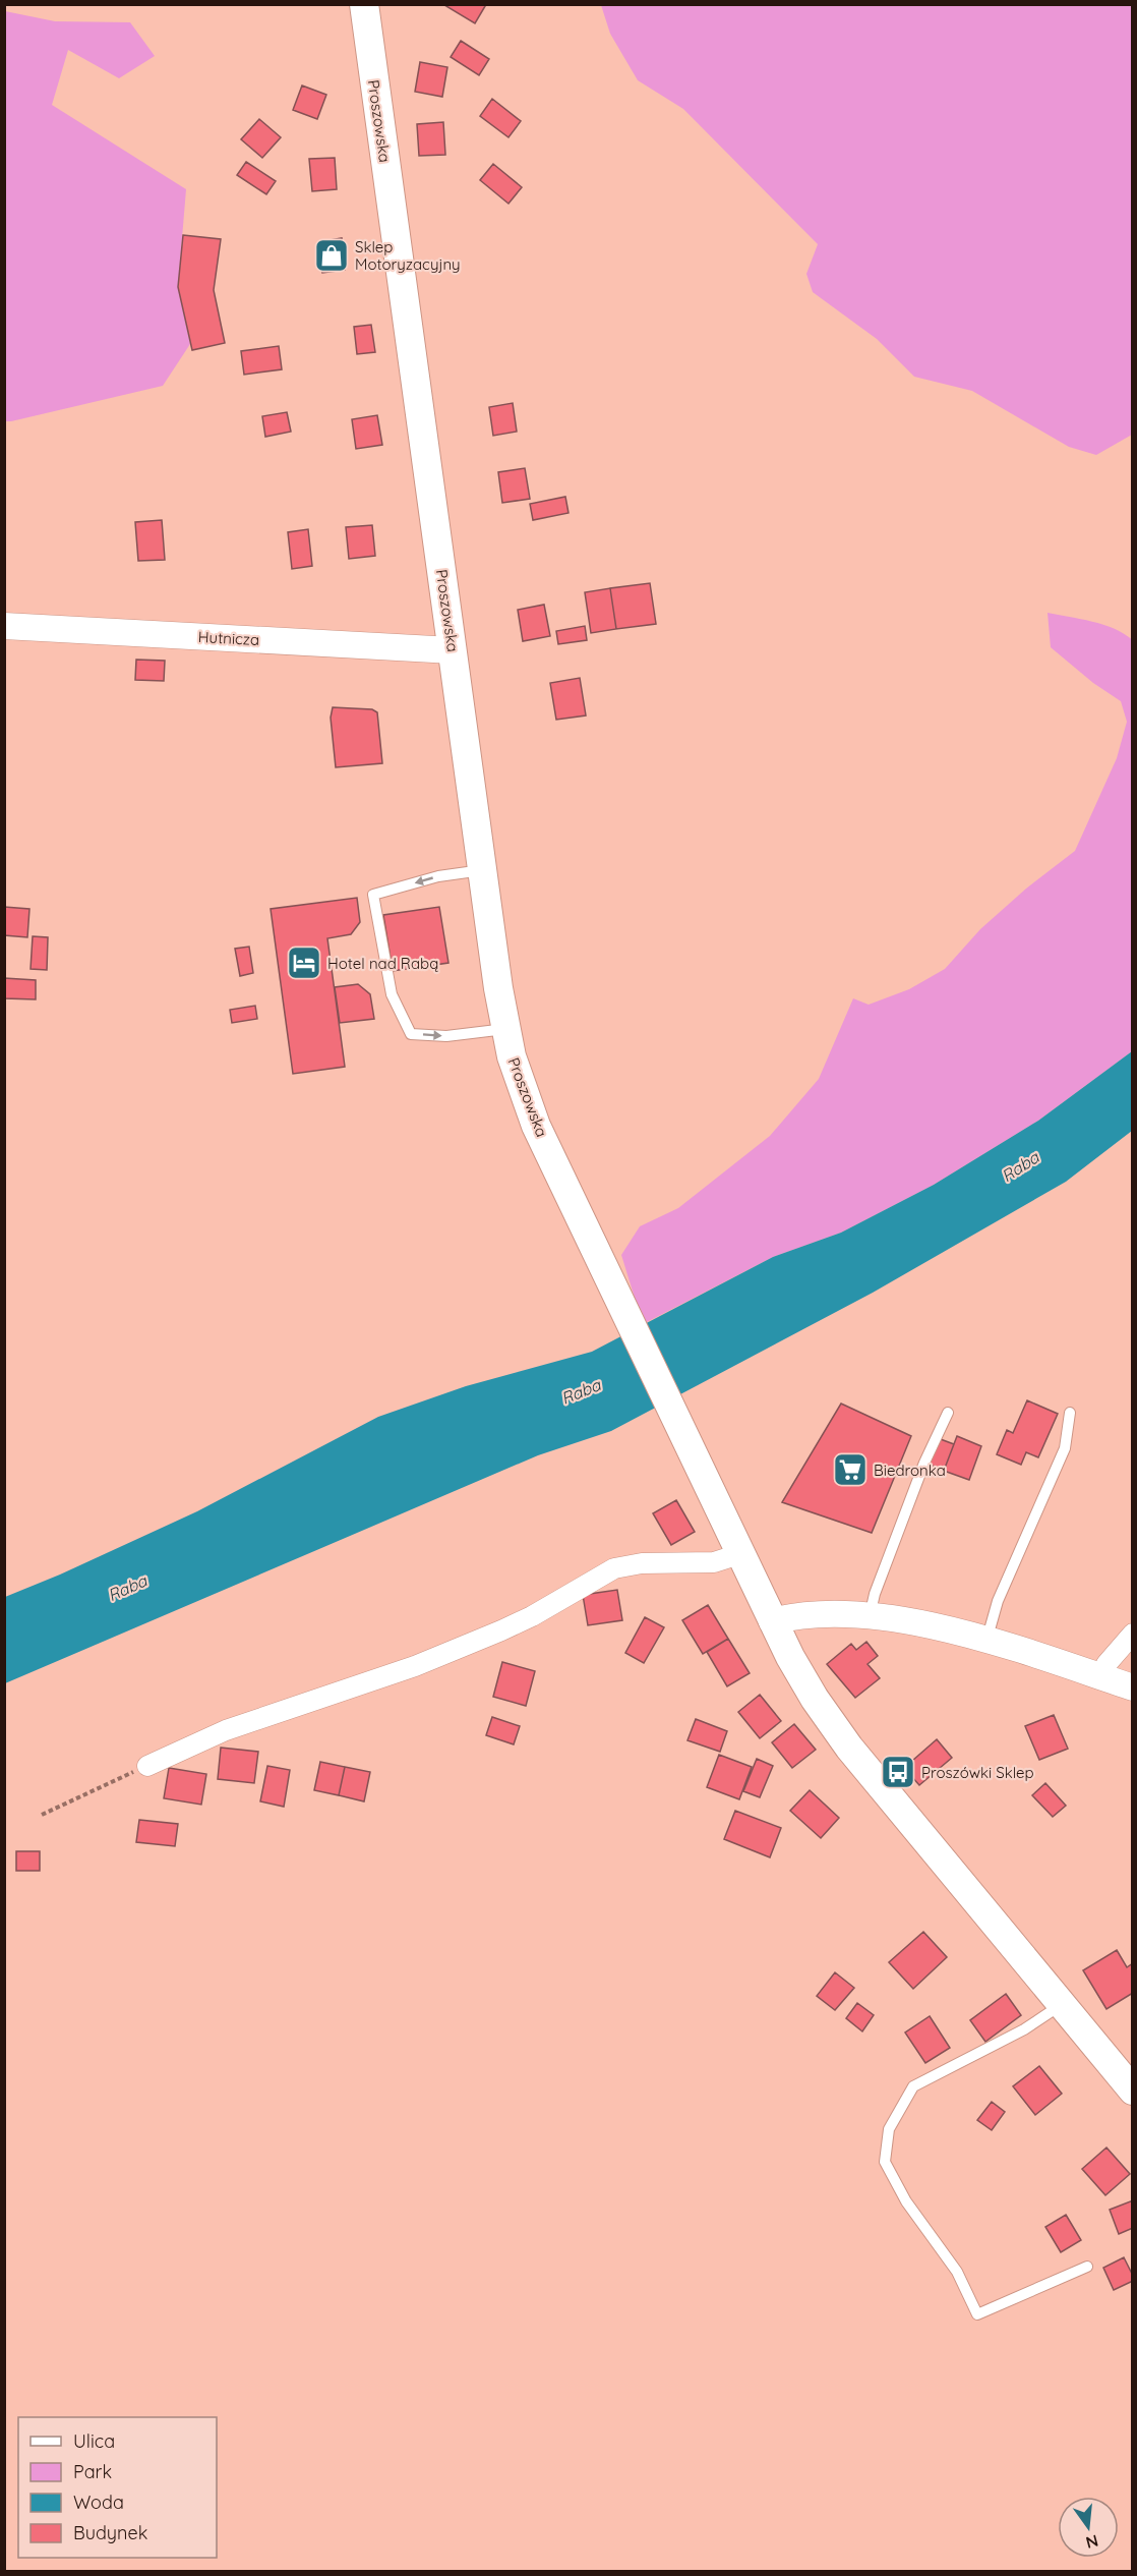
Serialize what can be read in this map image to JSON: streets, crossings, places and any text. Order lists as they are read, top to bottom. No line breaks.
{"streets":{"main road":["Proszowska"],"street":["Hutnicza"]},"crossings":[["Proszowska","Hutnicza"]],"water":["Raba"],"places":{"shop":["Sklep Motoryzacyjny"],"hotel":["Hotel nad Rabą"],"supermarket":["Biedronka"],"bus stop":["Proszówki Sklep"]},"legend":["Ulica","Park","Woda","Budynek"],"north":"bottom"}
